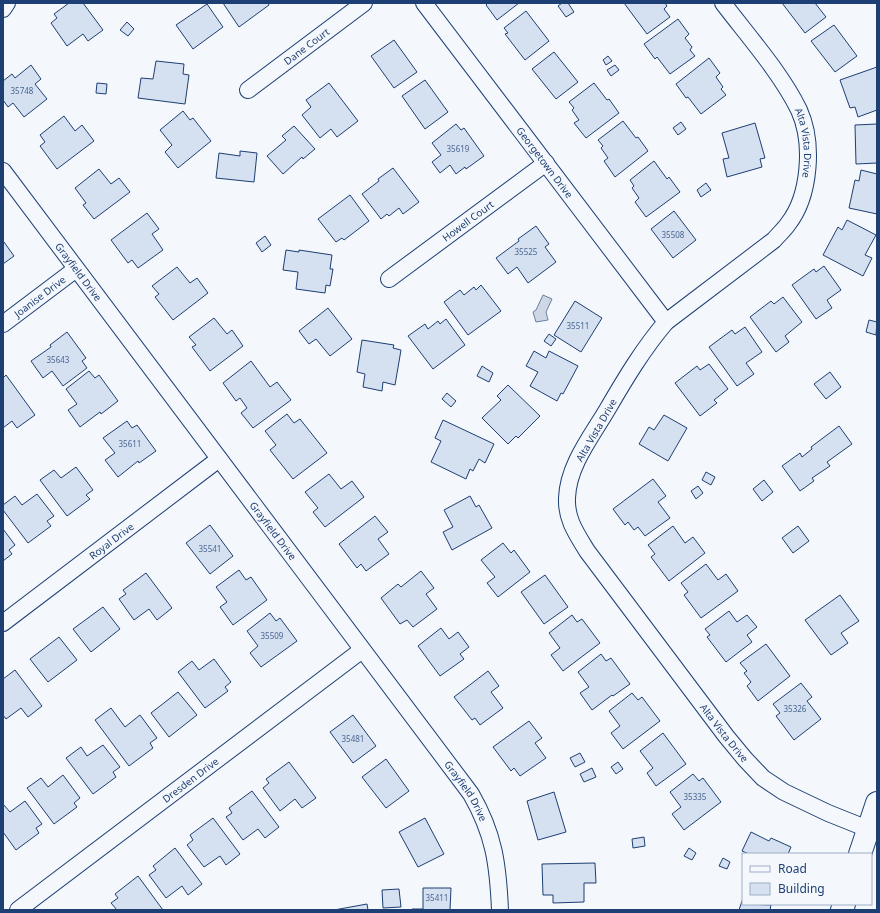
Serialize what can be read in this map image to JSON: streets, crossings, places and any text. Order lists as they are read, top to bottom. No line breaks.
{"streets":{"street":["Dane Court","Alta Vista Drive","Georgetown Drive","Howell Court","Grayfield Drive","Joanise Drive","Royal Drive","Dresden Drive"]},"crossings":[["Alta Vista Drive","Georgetown Drive"],["Georgetown Drive","Howell Court"],["Grayfield Drive","Joanise Drive"],["Grayfield Drive","Royal Drive"],["Grayfield Drive","Dresden Drive"]],"house_numbers":["35748","35619","35508","35525","35511","35643","35611","35541","35509","35326","35481","35335","35411"],"legend":["Road","Building"]}
